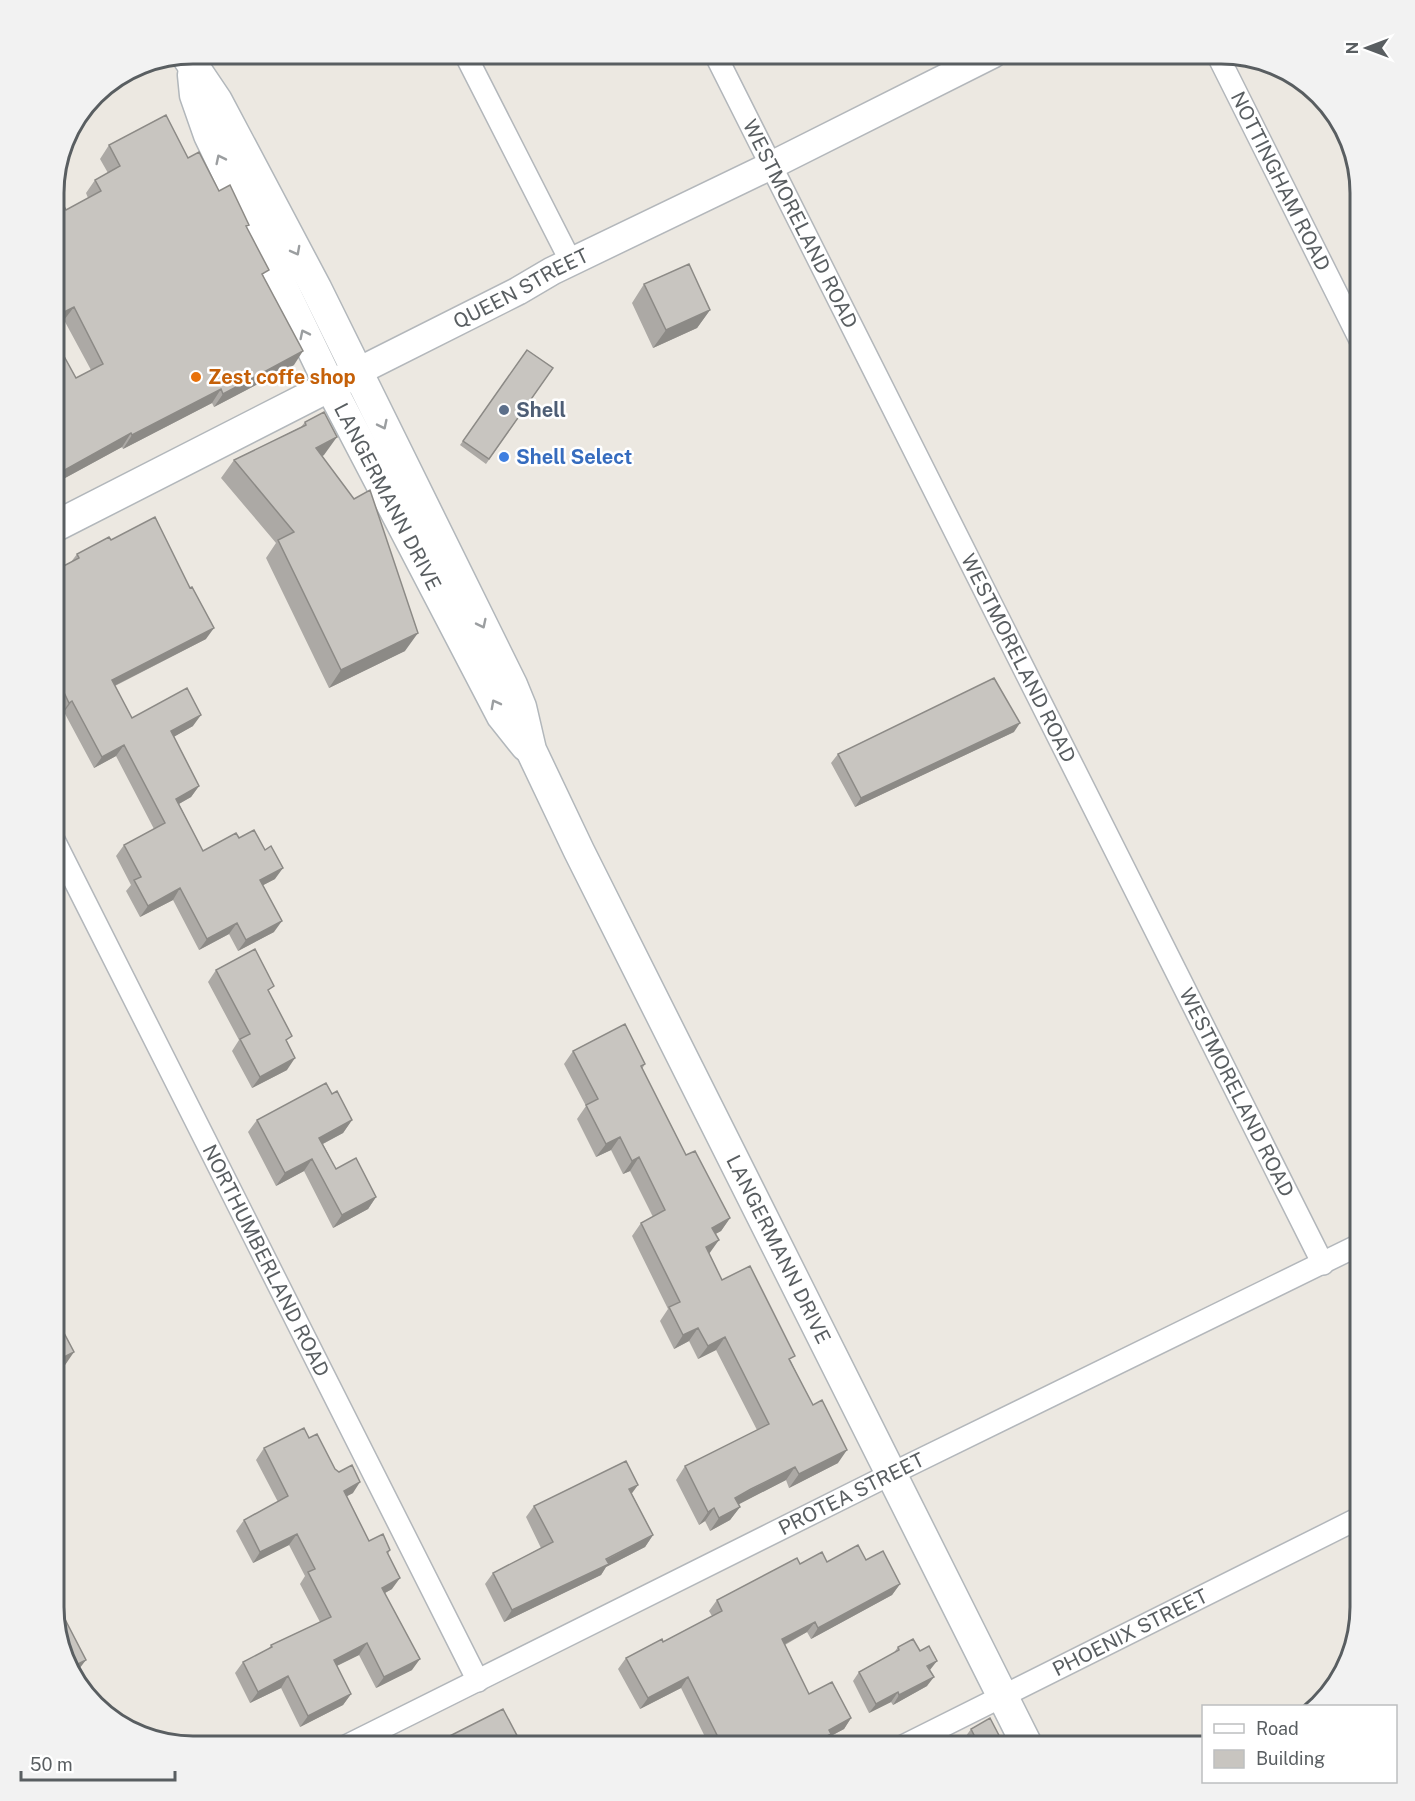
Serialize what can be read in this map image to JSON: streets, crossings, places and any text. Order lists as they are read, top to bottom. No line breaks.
{"streets":{"main road":["QUEEN STREET","LANGERMANN DRIVE"],"street":["NOTTINGHAM ROAD","WESTMORELAND ROAD","NORTHUMBERLAND ROAD","PROTEA STREET","PHOENIX STREET"]},"crossings":[["WESTMORELAND ROAD","QUEEN STREET"],["WESTMORELAND ROAD","PROTEA STREET"],["QUEEN STREET","LANGERMANN DRIVE"],["LANGERMANN DRIVE","PROTEA STREET"],["LANGERMANN DRIVE","PHOENIX STREET"],["NORTHUMBERLAND ROAD","PROTEA STREET"]],"places":["Zest coffe shop","Shell","Shell Select"],"legend":["Road","Building"],"scale_bar":"50 m","north":"left"}
